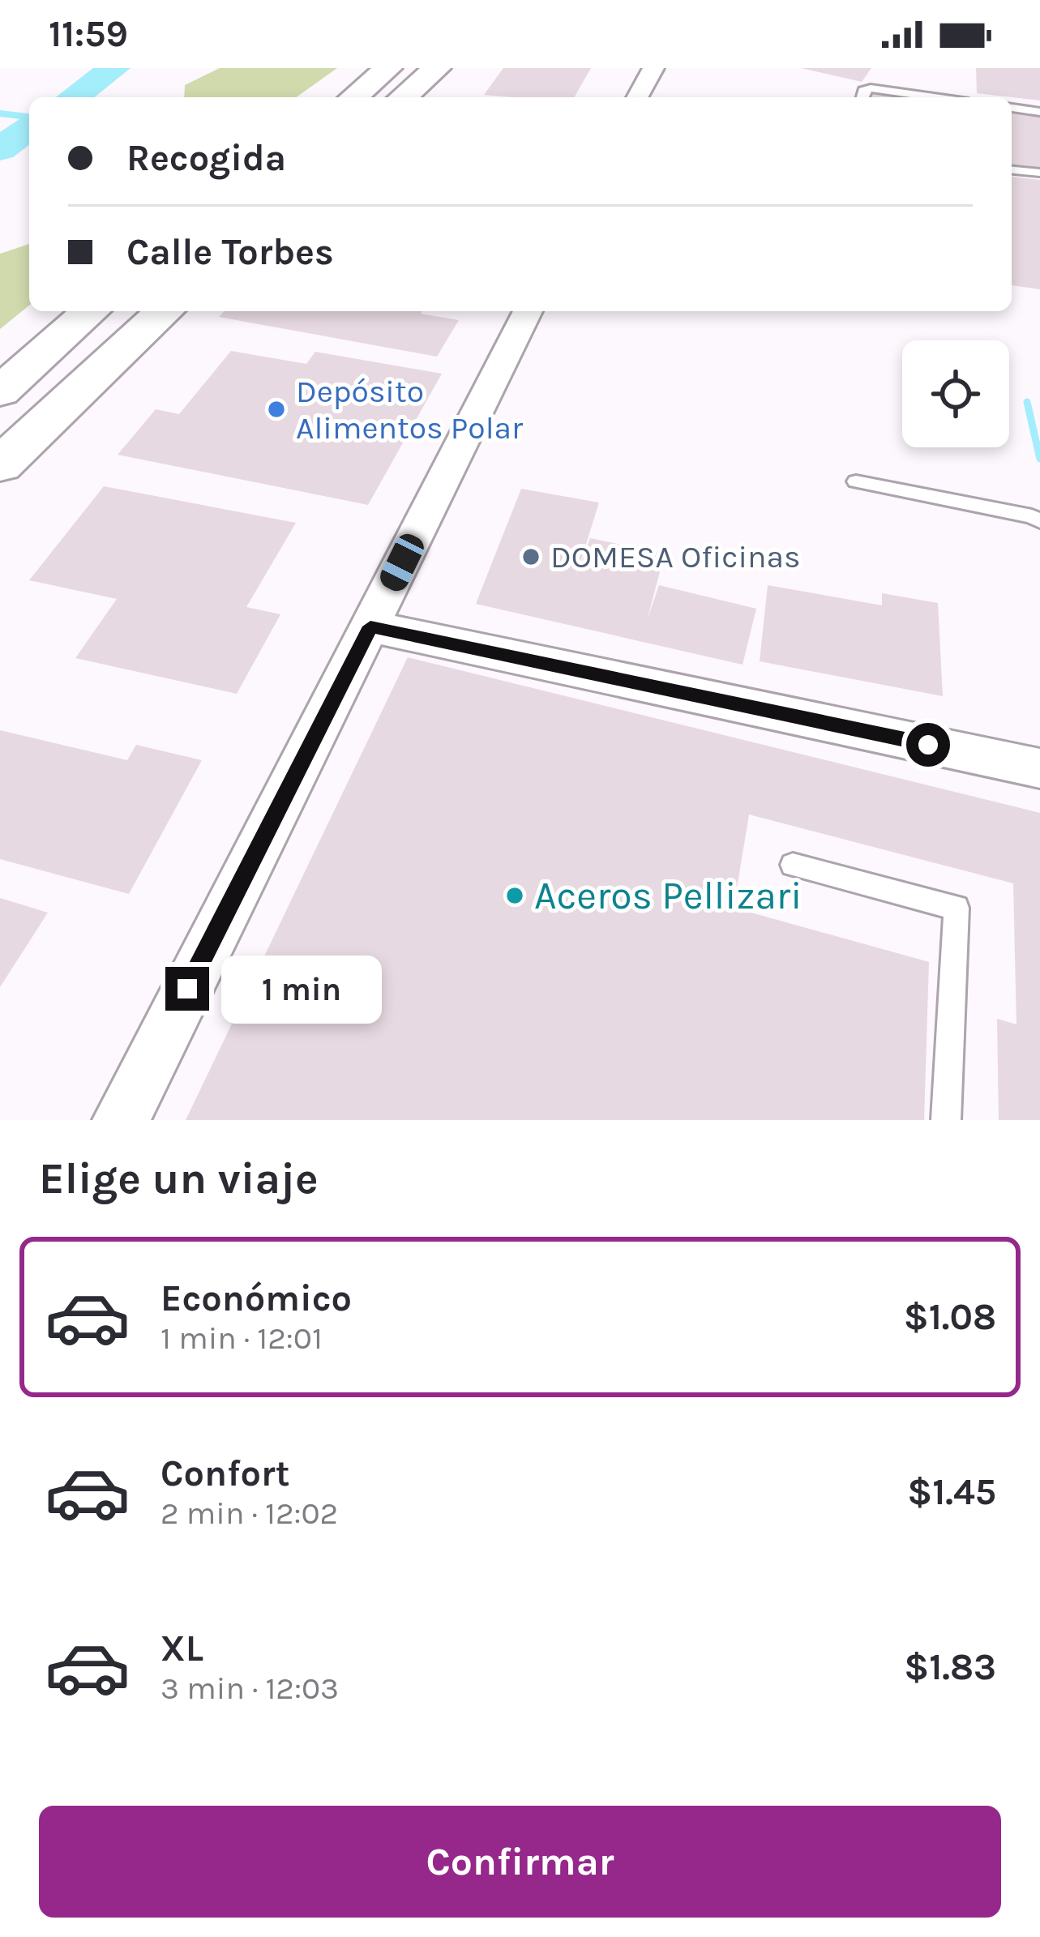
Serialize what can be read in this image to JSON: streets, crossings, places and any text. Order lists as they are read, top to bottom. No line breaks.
{"places":["Depósito Alimentos Polar","DOMESA Oficinas","Aceros Pellizari"],"page":{"status":"11:59","banner":["Recogida","Calle Torbes"],"bubble":"1 min","heading":"Elige un viaje","list":[{"name":"Económico","note":"1 min · 12:01","value":"$1.08"},{"name":"Confort","note":"2 min · 12:02","value":"$1.45"},{"name":"XL","note":"3 min · 12:03","value":"$1.83"}],"buttons":"Confirmar"}}
